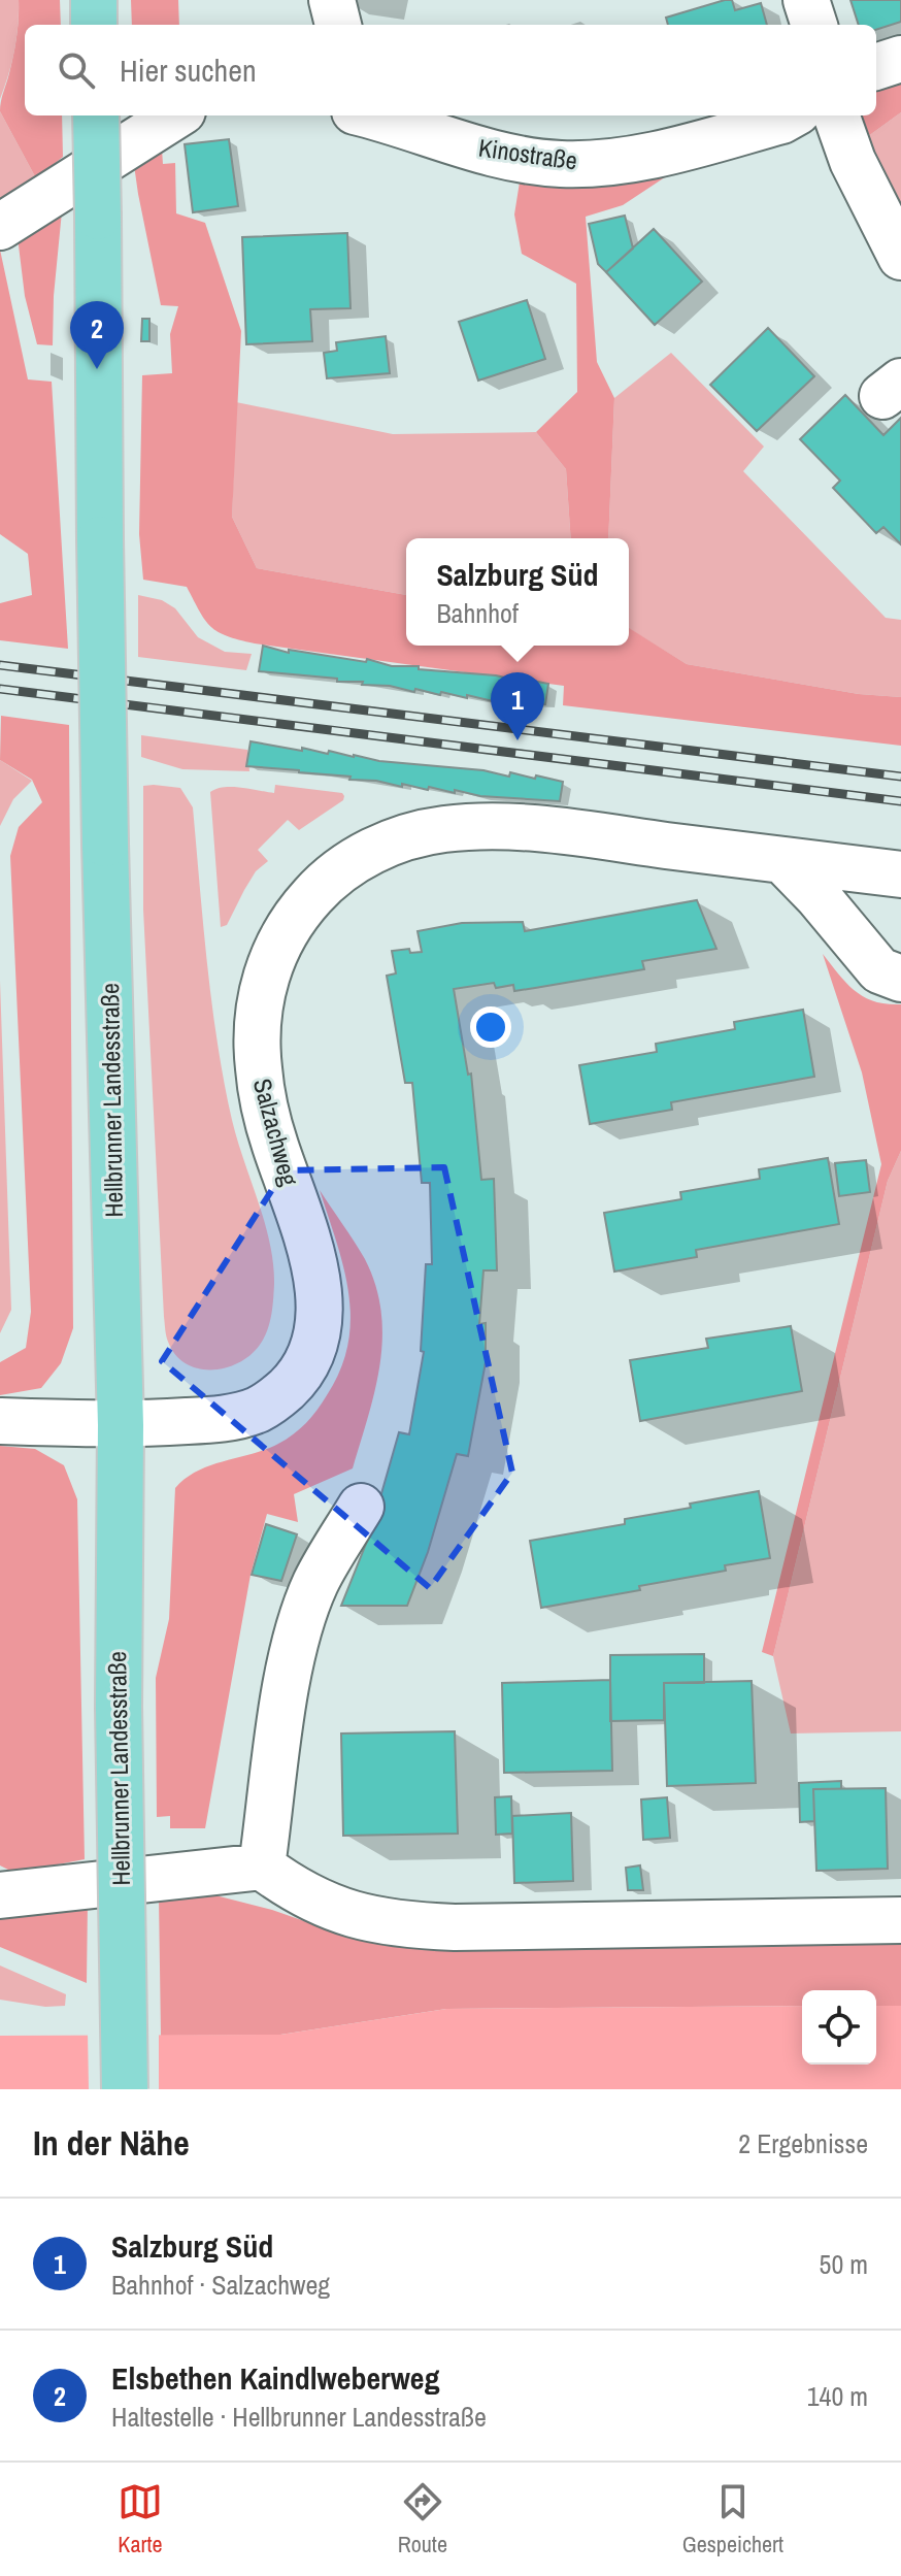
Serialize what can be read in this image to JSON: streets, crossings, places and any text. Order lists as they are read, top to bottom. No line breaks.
{"streets":{"main road":["Hellbrunner Landesstraße"],"street":["Kinostraße","Salzachweg"]},"crossings":[["Hellbrunner Landesstraße","Salzachweg"]],"page":{"search":"Hier suchen","pins":["2","1"],"popup":["Salzburg Süd","Bahnhof"],"heading":["In der Nähe","2 Ergebnisse"],"list":[{"mark":"1","name":"Salzburg Süd","note":"Bahnhof · Salzachweg","value":"50 m"},{"mark":"2","name":"Elsbethen Kaindlweberweg","note":"Haltestelle · Hellbrunner Landesstraße","value":"140 m"}],"nav":["Karte","Route","Gespeichert"]}}
